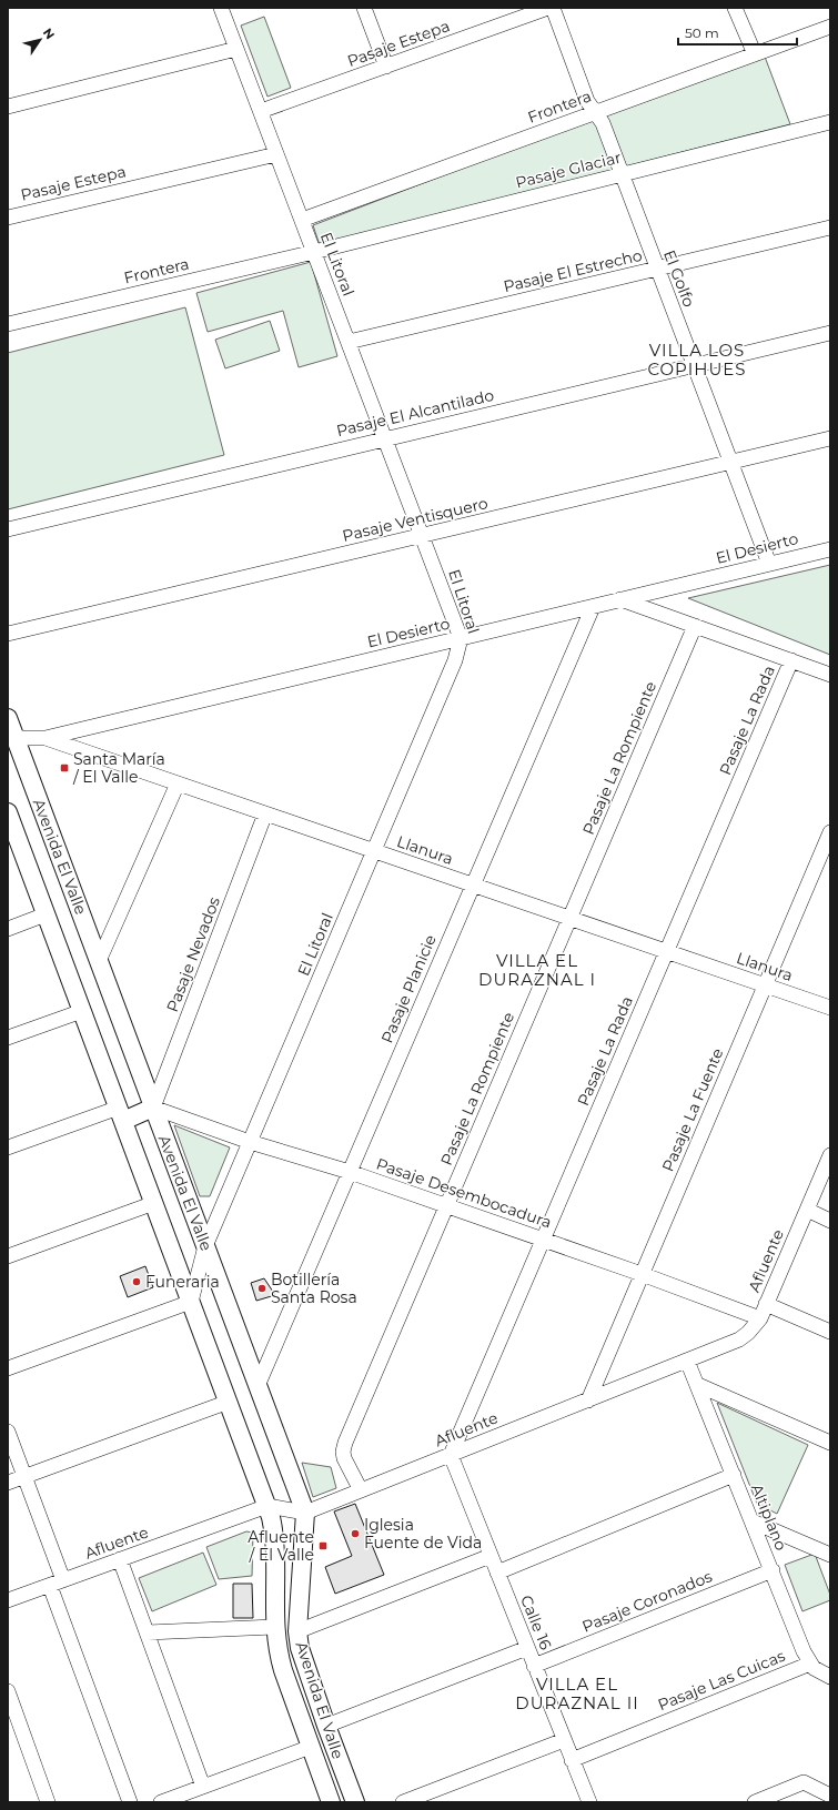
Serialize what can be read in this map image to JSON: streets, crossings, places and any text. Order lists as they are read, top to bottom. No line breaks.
{"streets":{"street":["Pasaje Estepa","Frontera","Pasaje Glaciar","El Litoral","Pasaje El Estrecho","El Golfo","Pasaje El Alcantilado","Pasaje Ventisquero","El Desierto","Pasaje La Rada","Pasaje La Rompiente","Llanura","Avenida El Valle","Pasaje Nevados","Pasaje Planicie","Pasaje La Fuente","Pasaje Desembocadura","Afluente","Altiplano","Pasaje Coronados","Calle 16","Pasaje Las Cuicas"]},"crossings":[["Pasaje Estepa","El Litoral"],["Frontera","Pasaje Glaciar"],["Frontera","El Litoral"],["Frontera","El Golfo"],["Pasaje Glaciar","El Litoral"],["Pasaje Glaciar","El Golfo"],["El Litoral","Pasaje El Estrecho"],["El Litoral","Pasaje El Alcantilado"],["El Litoral","Pasaje Ventisquero"],["El Litoral","El Desierto"],["El Litoral","Llanura"],["El Litoral","Avenida El Valle"],["El Litoral","Pasaje Desembocadura"],["Pasaje El Estrecho","El Golfo"],["El Golfo","Pasaje El Alcantilado"],["El Golfo","Pasaje Ventisquero"],["El Golfo","El Desierto"],["El Desierto","Llanura"],["El Desierto","Pasaje Planicie"],["Pasaje La Rada","Llanura"],["Pasaje La Rada","Pasaje Desembocadura"],["Pasaje La Rada","Afluente"],["Pasaje La Rada","Calle 16"],["Pasaje La Rompiente","Llanura"],["Pasaje La Rompiente","Pasaje Desembocadura"],["Pasaje La Rompiente","Afluente"],["Llanura","Avenida El Valle"],["Llanura","Pasaje Nevados"],["Llanura","Pasaje Planicie"],["Llanura","Pasaje La Fuente"],["Avenida El Valle","Pasaje Nevados"],["Avenida El Valle","Pasaje Planicie"],["Avenida El Valle","Pasaje Desembocadura"],["Avenida El Valle","Afluente"],["Pasaje Nevados","Pasaje Desembocadura"],["Pasaje Planicie","Pasaje Desembocadura"],["Pasaje La Fuente","Pasaje Desembocadura"],["Pasaje La Fuente","Afluente"],["Pasaje Desembocadura","Afluente"],["Afluente","Altiplano"],["Afluente","Calle 16"],["Altiplano","Pasaje Coronados"],["Altiplano","Pasaje Las Cuicas"],["Pasaje Coronados","Calle 16"],["Calle 16","Pasaje Las Cuicas"]],"districts":["VILLA LOS COPIHUES","VILLA EL DURAZNAL I","VILLA EL DURAZNAL II"],"places":{"transit":["Santa María / El Valle","Afluente / El Valle"],"other":["Funeraria","Botillería Santa Rosa","Iglesia Fuente de Vida"]},"scale_bar":"50 m","north":"top right"}
